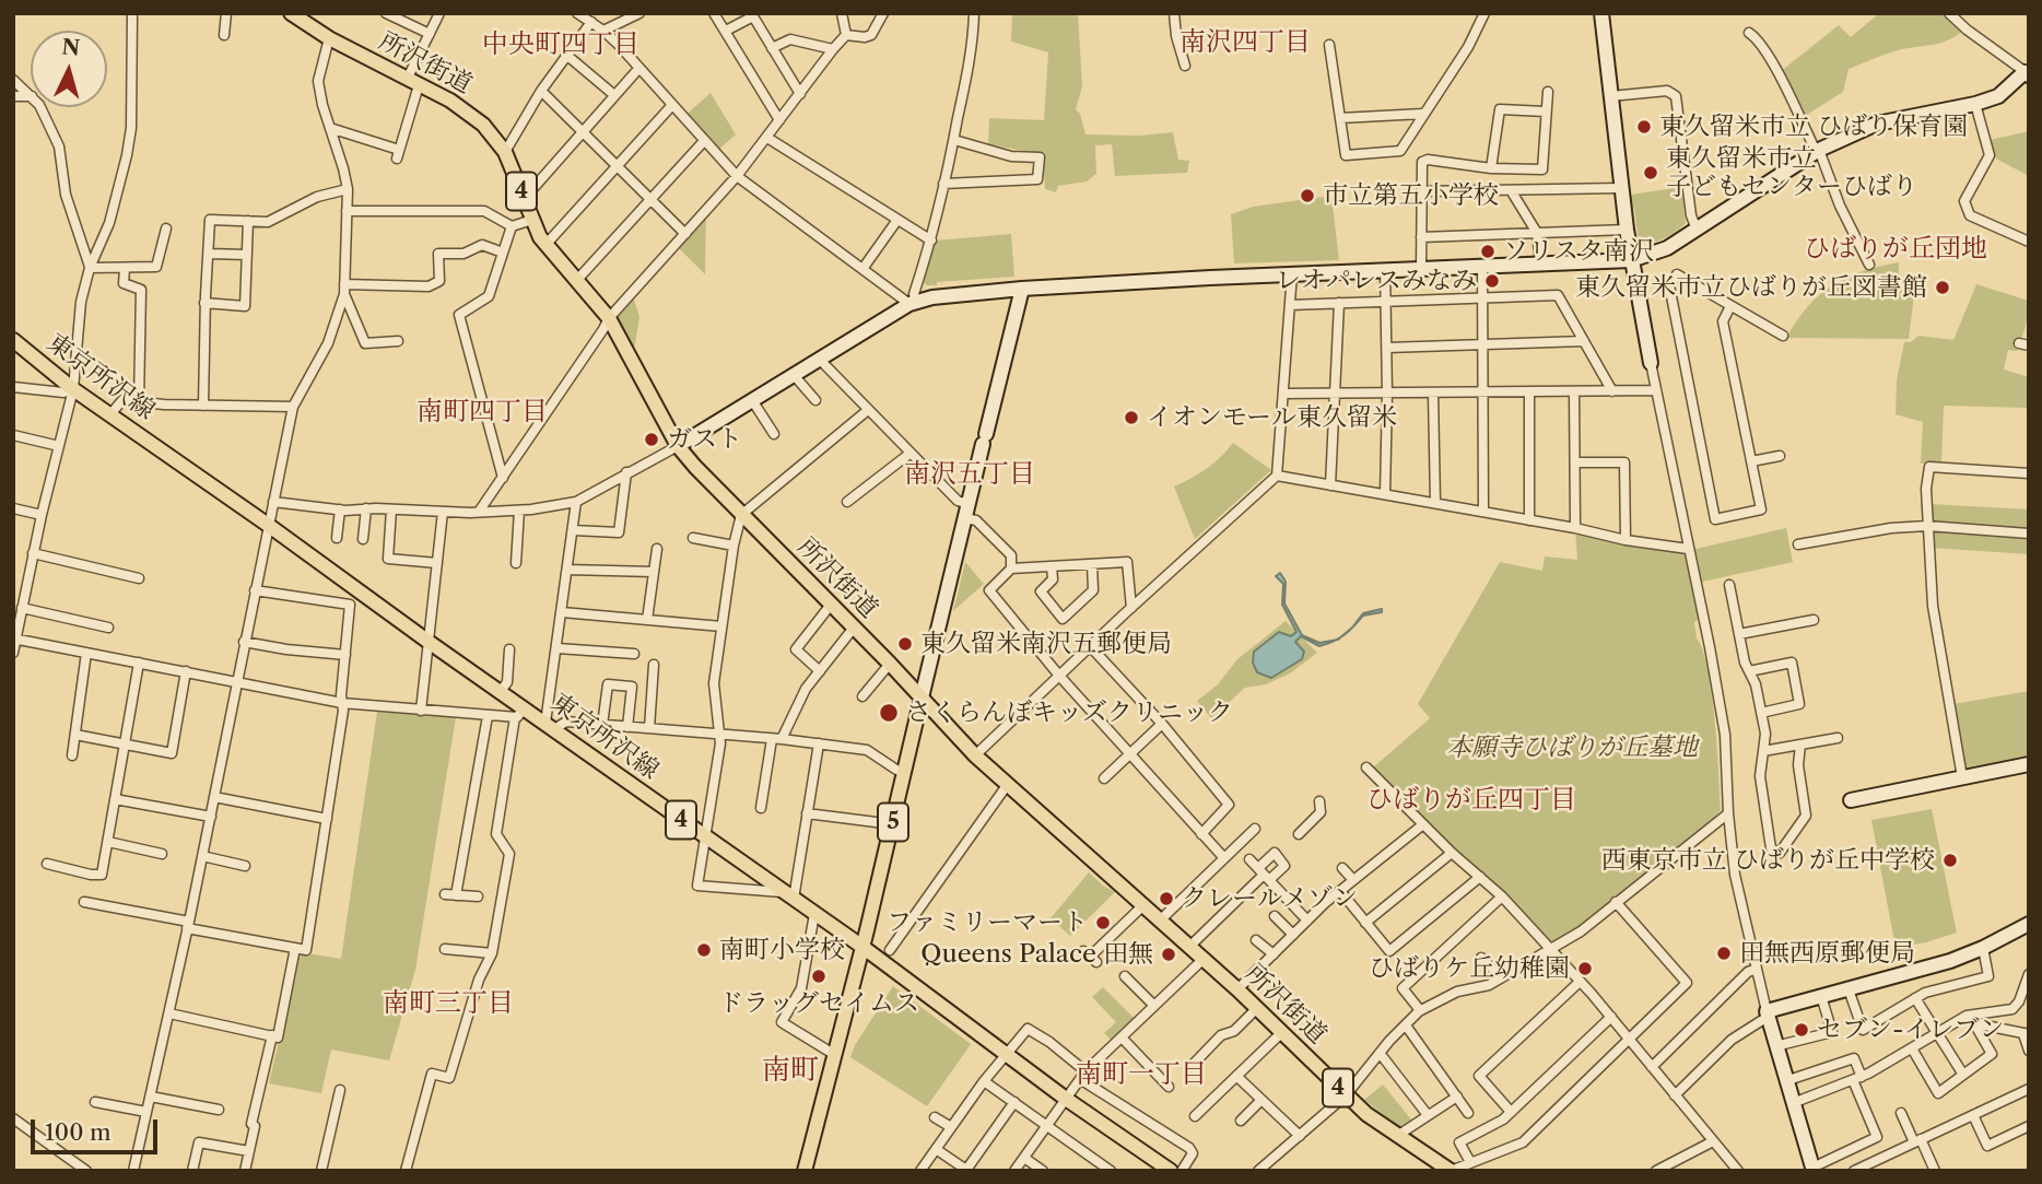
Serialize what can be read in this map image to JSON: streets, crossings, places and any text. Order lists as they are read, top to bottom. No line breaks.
{"streets":{"main road":["所沢街道","4","東京所沢線","5"]},"crossings":[["所沢街道","5"],["東京所沢線","5"]],"districts":["南沢四丁目","中央町四丁目","ひばりが丘団地","南町四丁目","南沢五丁目","ひばりが丘四丁目","南町三丁目","南町","南町一丁目"],"parks":["本願寺ひばりが丘墓地"],"places":["東久留米市立 ひばり保育園","東久留米市立 子どもセンターひばり","市立第五小学校","ソリスタ南沢","レオパレスみなみ","東久留米市立ひばりが丘図書館","イオンモール東久留米","ガスト","東久留米南沢五郵便局","さくらんぼキッズクリニック","西東京市立 ひばりが丘中学校","クレールメゾン","ファミリーマート","南町小学校","田無西原郵便局","Queens Palace 田無","ひばりケ丘幼稚園","ドラッグセイムス","セブン-イレブン"],"scale_bar":"100 m","north":"top"}
